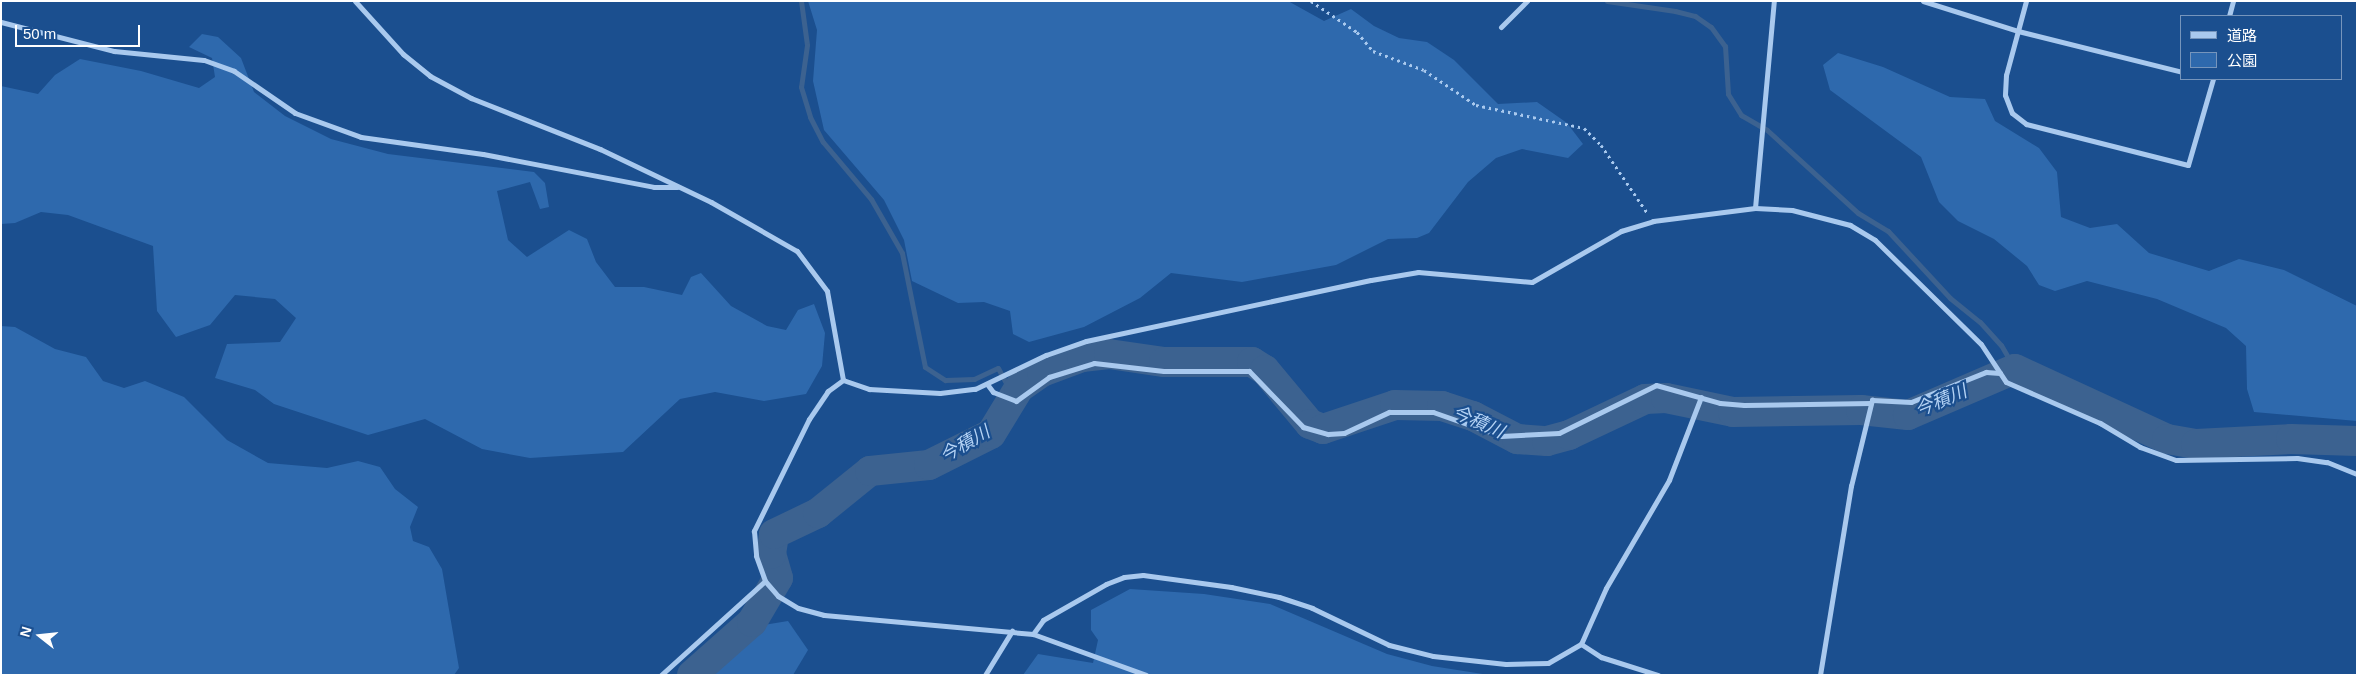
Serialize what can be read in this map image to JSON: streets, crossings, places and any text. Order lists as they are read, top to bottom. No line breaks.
{"water":["今積川"],"legend":["道路","公園"],"scale_bar":"50 m","north":"left"}
